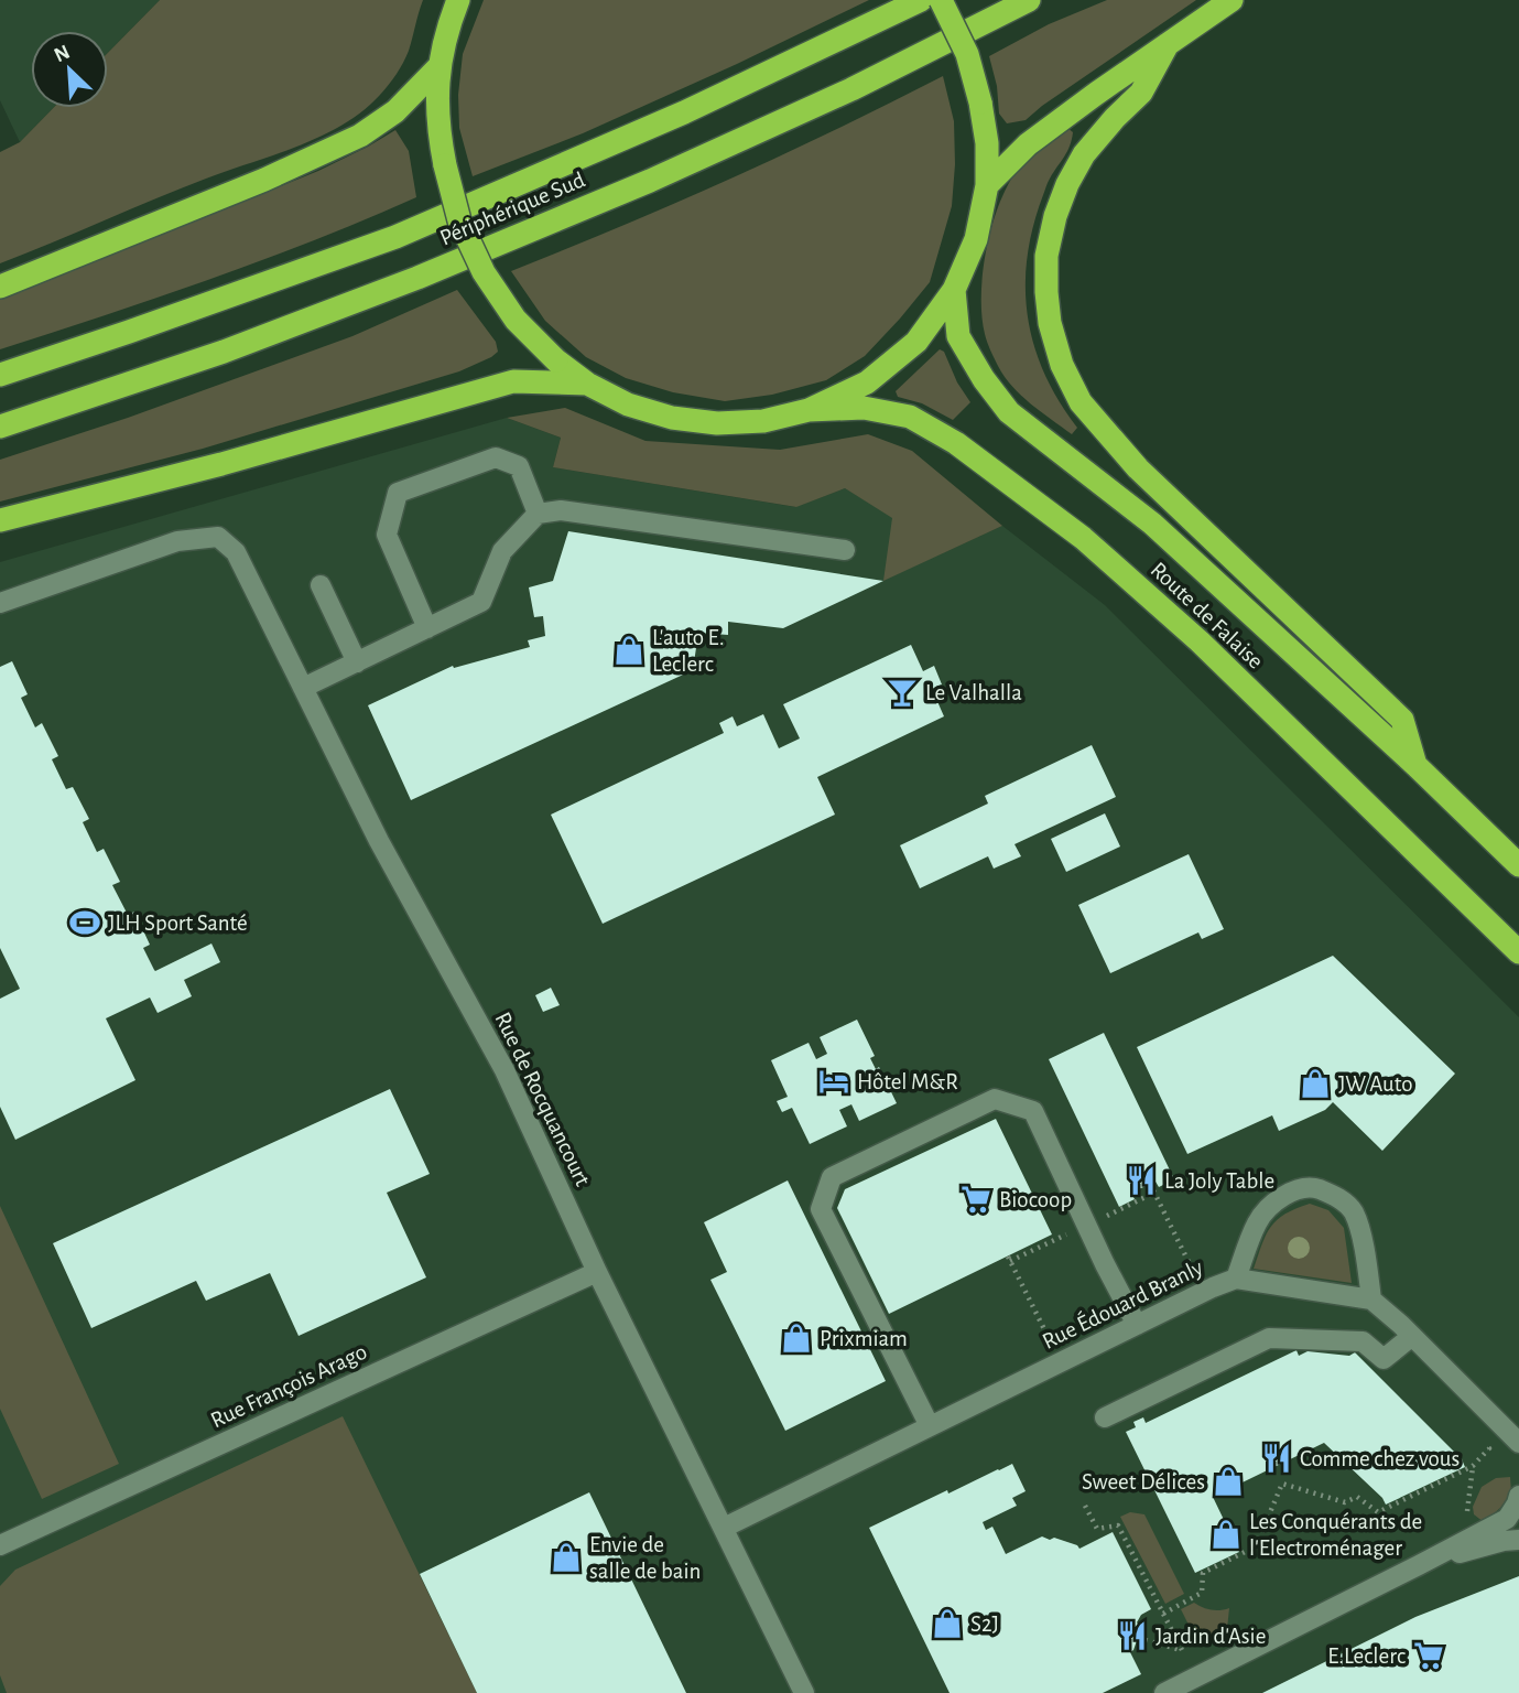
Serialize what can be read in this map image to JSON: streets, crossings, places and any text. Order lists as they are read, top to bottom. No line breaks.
{"streets":{"highway":["Périphérique Sud","Route de Falaise"],"street":["Rue de Rocquancourt","Rue Édouard Branly","Rue François Arago"]},"crossings":[["Rue de Rocquancourt","Rue Édouard Branly"],["Rue de Rocquancourt","Rue François Arago"]],"places":{"shop":["L'auto E. Leclerc","JW Auto","Prixmiam","Sweet Délices","Les Conquérants de l'Electroménager","Envie de salle de bain","S2J"],"bar":["Le Valhalla"],"sports":["JLH Sport Santé"],"hotel":["Hôtel M&R"],"restaurant":["La Joly Table","Comme chez vous","Jardin d'Asie"],"supermarket":["Biocoop","E.Leclerc"]},"north":"top left"}
